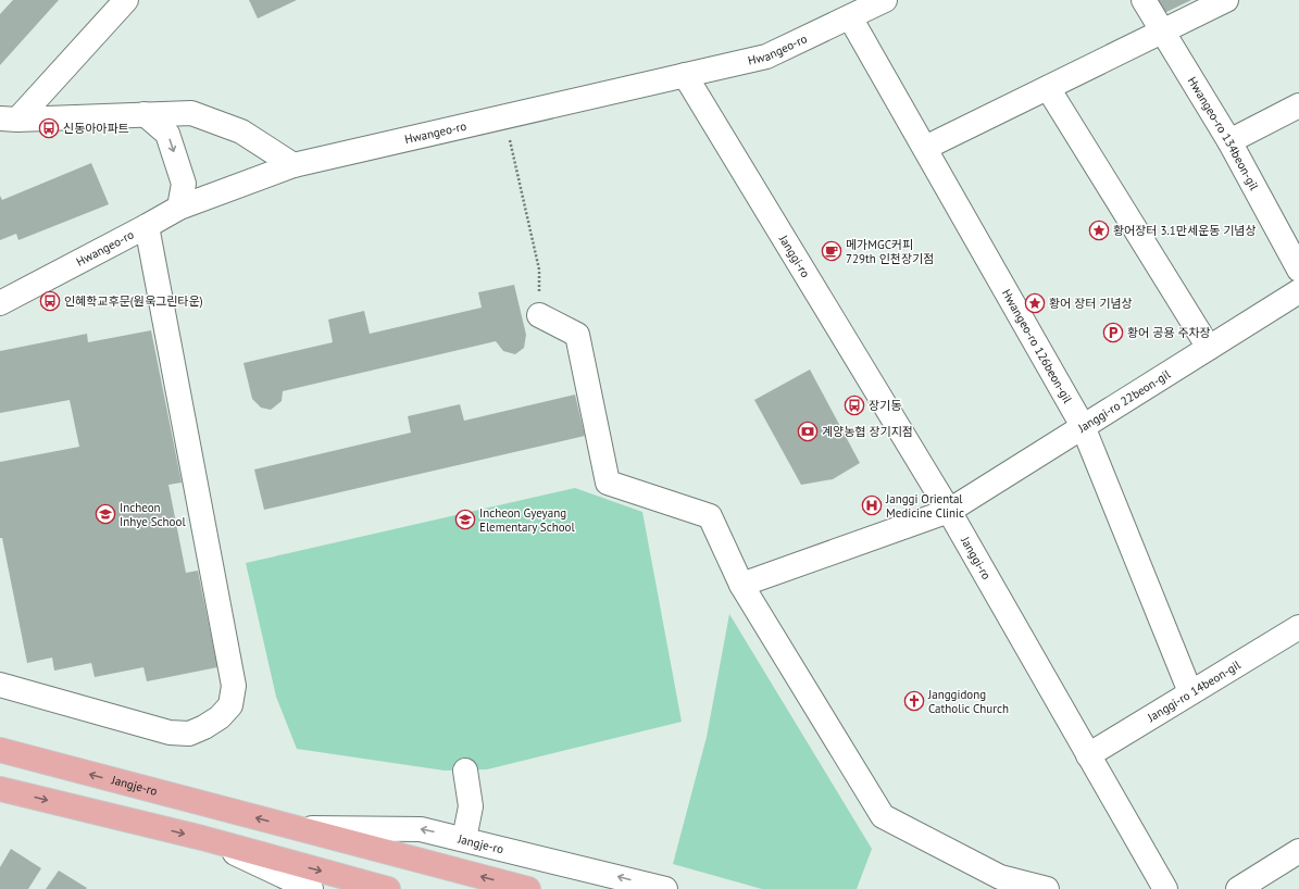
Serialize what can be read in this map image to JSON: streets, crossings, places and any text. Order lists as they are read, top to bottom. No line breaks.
{"streets":{"main road":["Jangje-ro"],"street":["Hwangeo-ro","Hwangeo-ro 134beon-gil","Janggi-ro","Hwangeo-ro 126beon-gil","Janggi-ro 22beon-gil","Janggi-ro 14beon-gil"]},"crossings":[["Hwangeo-ro","Janggi-ro"],["Hwangeo-ro","Hwangeo-ro 126beon-gil"],["Janggi-ro","Janggi-ro 22beon-gil"],["Janggi-ro","Janggi-ro 14beon-gil"],["Hwangeo-ro 126beon-gil","Janggi-ro 22beon-gil"],["Hwangeo-ro 126beon-gil","Janggi-ro 14beon-gil"]],"places":{"bus stop":["신동아아파트","인혜학교후문(원욱그린타운)","장기동"],"place":["황어장터 3.1만세운동 기념상","황어 장터 기념상"],"cafe":["메가MGC커피 729th 인천장기점"],"parking":["황어 공용 주차장"],"bank":["계양농협 장기지점"],"hospital":["Janggi Oriental Medicine Clinic"],"school or university":["Incheon Inhye School","Incheon Gyeyang Elementary School"],"church":["Janggidong Catholic Church"]}}
